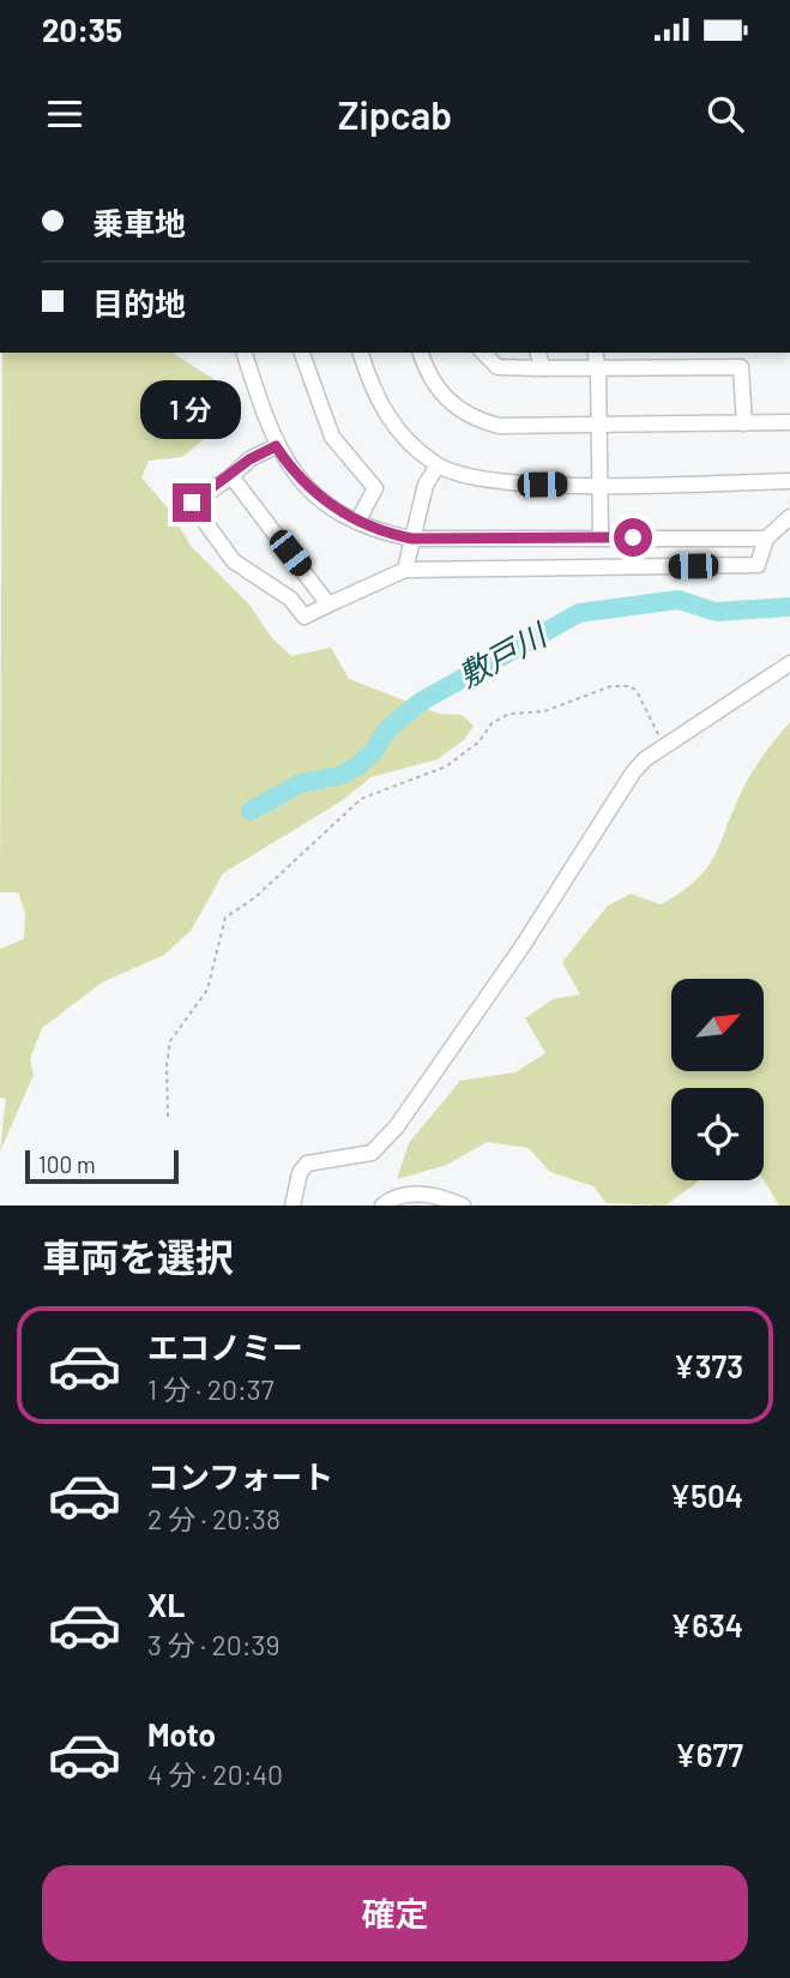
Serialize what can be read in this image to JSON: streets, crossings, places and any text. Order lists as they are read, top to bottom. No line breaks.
{"water":["敷戸川"],"scale_bar":"100 m","north":"top right","page":{"status":"20:35","header":"Zipcab","banner":["乗車地","目的地"],"bubble":"1 分","scale":"100 m","heading":"車両を選択","list":[{"name":"エコノミー","note":"1 分 · 20:37","value":"¥373"},{"name":"コンフォート","note":"2 分 · 20:38","value":"¥504"},{"name":"XL","note":"3 分 · 20:39","value":"¥634"},{"name":"Moto","note":"4 分 · 20:40","value":"¥677"}],"buttons":"確定"}}
